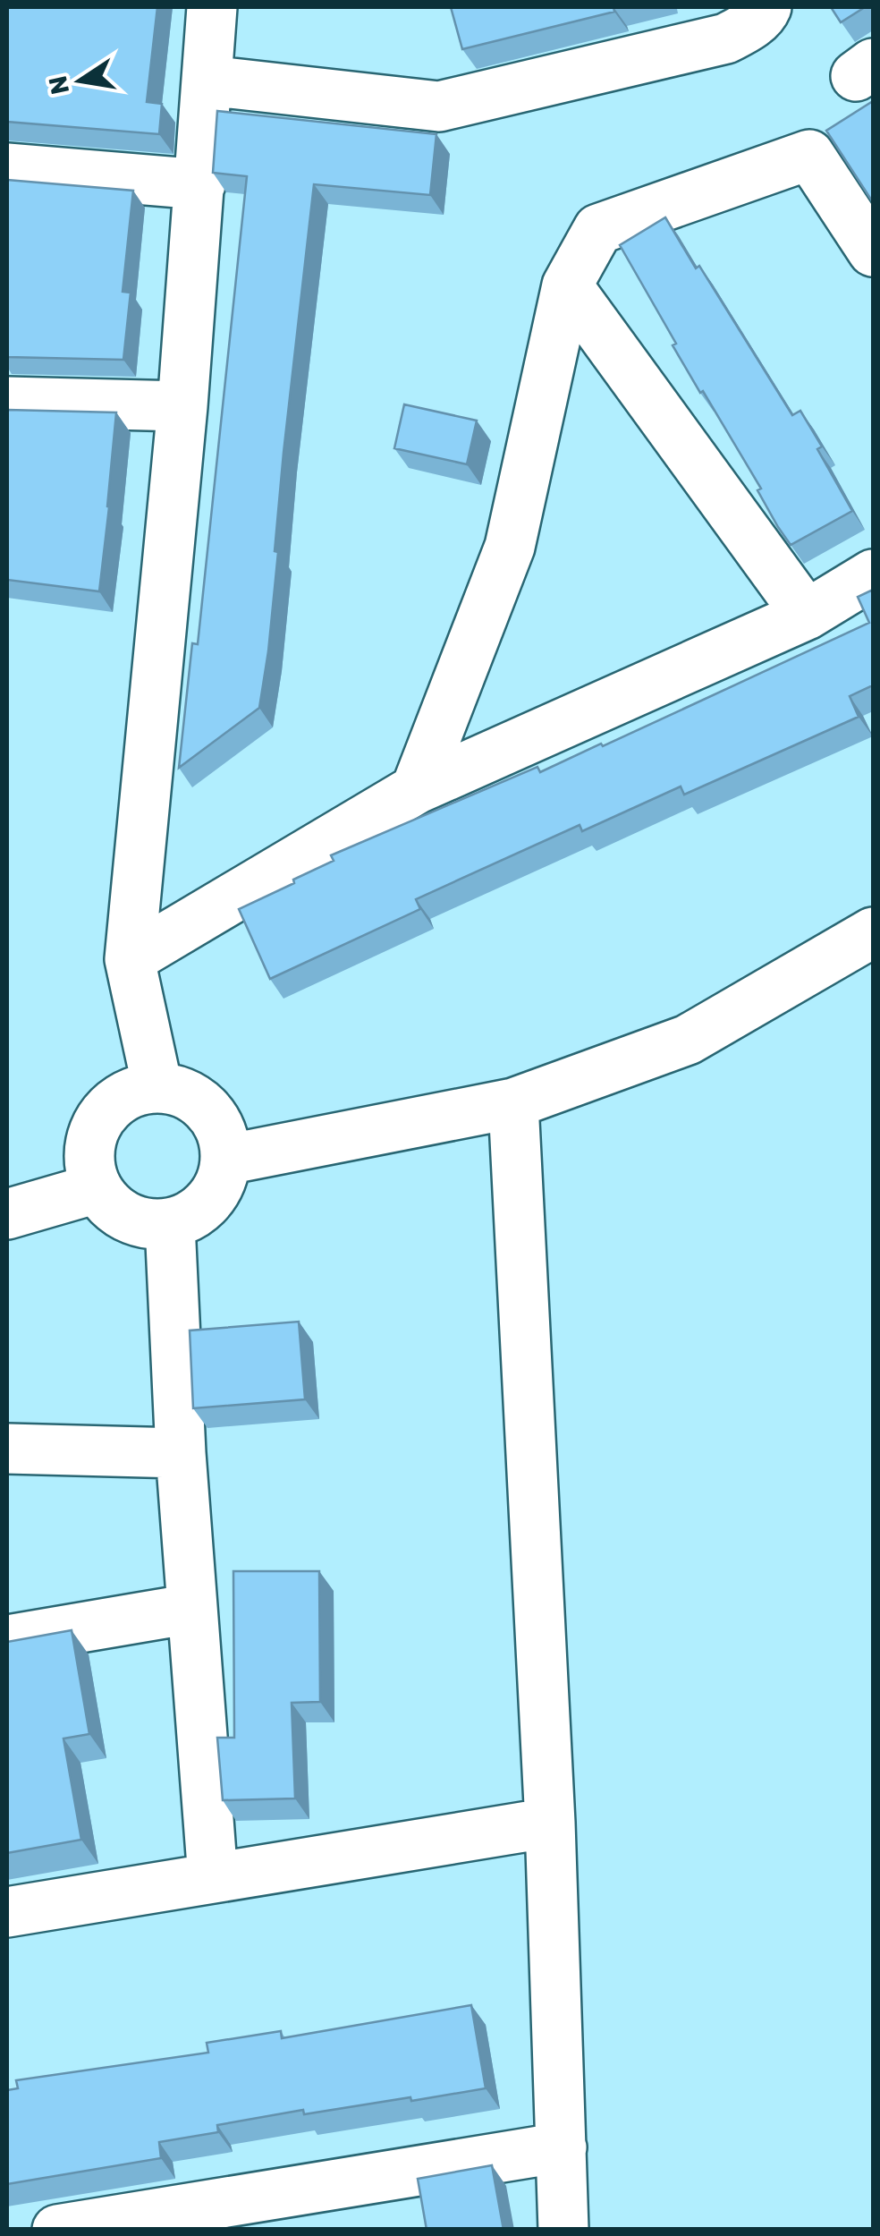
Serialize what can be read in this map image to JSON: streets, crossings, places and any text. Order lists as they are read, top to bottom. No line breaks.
{"north":"left"}
